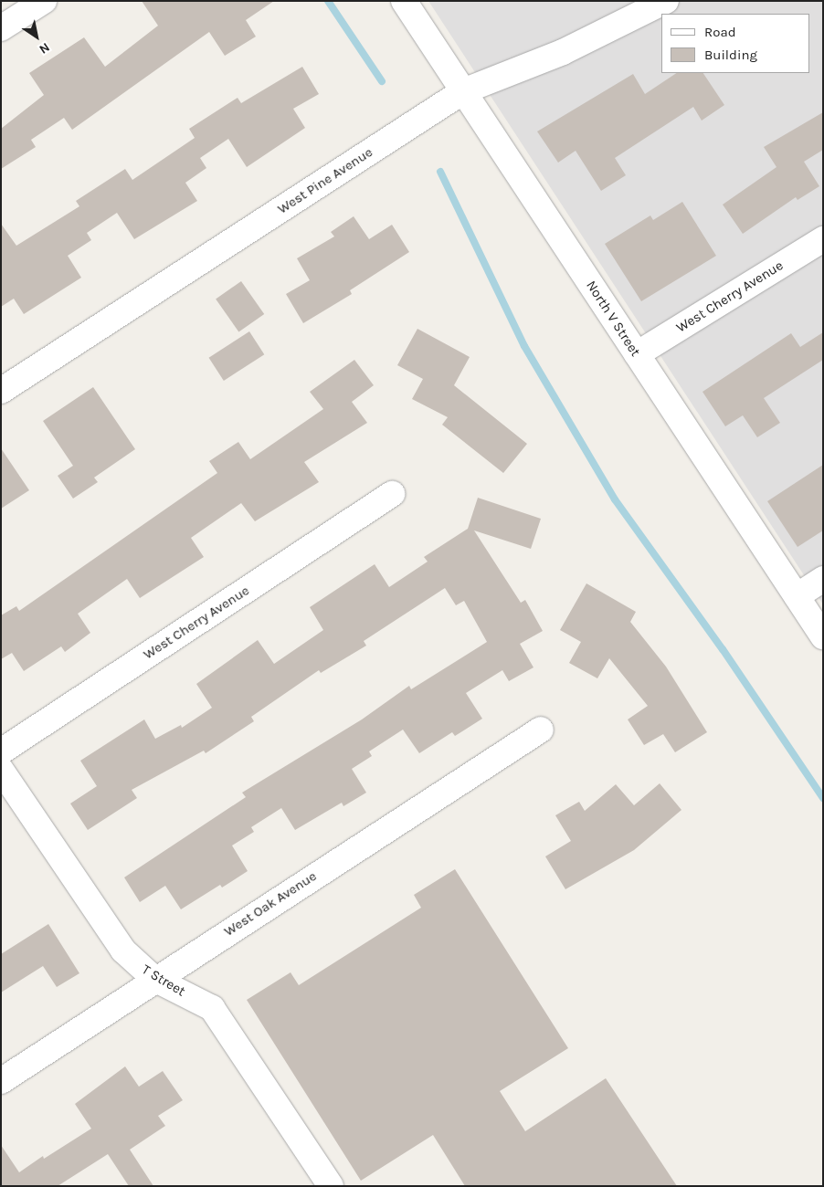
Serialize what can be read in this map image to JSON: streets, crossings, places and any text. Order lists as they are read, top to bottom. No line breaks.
{"streets":{"street":["West Pine Avenue","West Cherry Avenue","North V Street","West Oak Avenue","T Street"]},"crossings":[["West Pine Avenue","North V Street"],["West Cherry Avenue","North V Street"],["West Oak Avenue","T Street"]],"legend":["Road","Building"],"north":"bottom right"}
